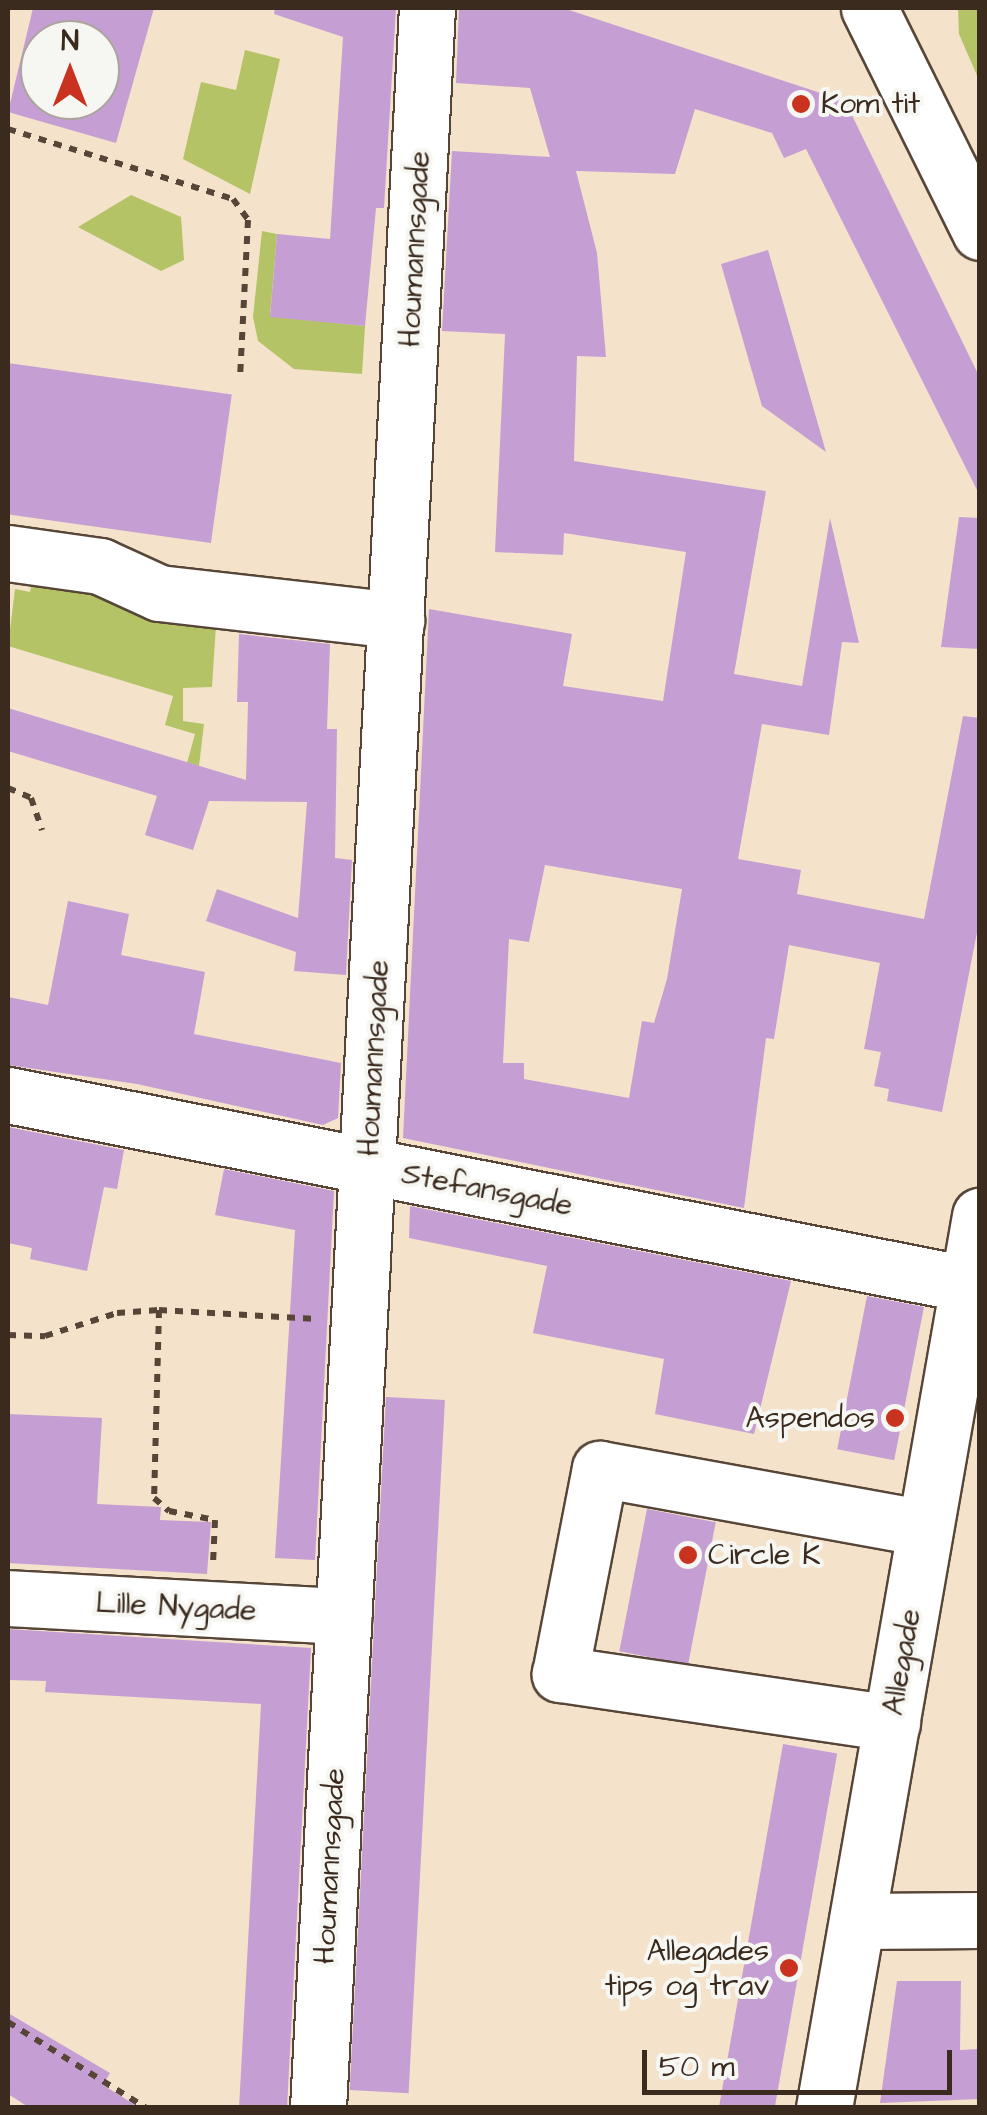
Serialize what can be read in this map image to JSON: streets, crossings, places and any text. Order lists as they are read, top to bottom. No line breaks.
{"streets":{"street":["Houmannsgade","Stefansgade","Lille Nygade","Allegade"]},"crossings":[["Houmannsgade","Stefansgade"],["Houmannsgade","Lille Nygade"],["Stefansgade","Allegade"]],"places":["Kom tit","Aspendos","Circle K","Allegades tips og trav"],"scale_bar":"50 m","north":"top"}
